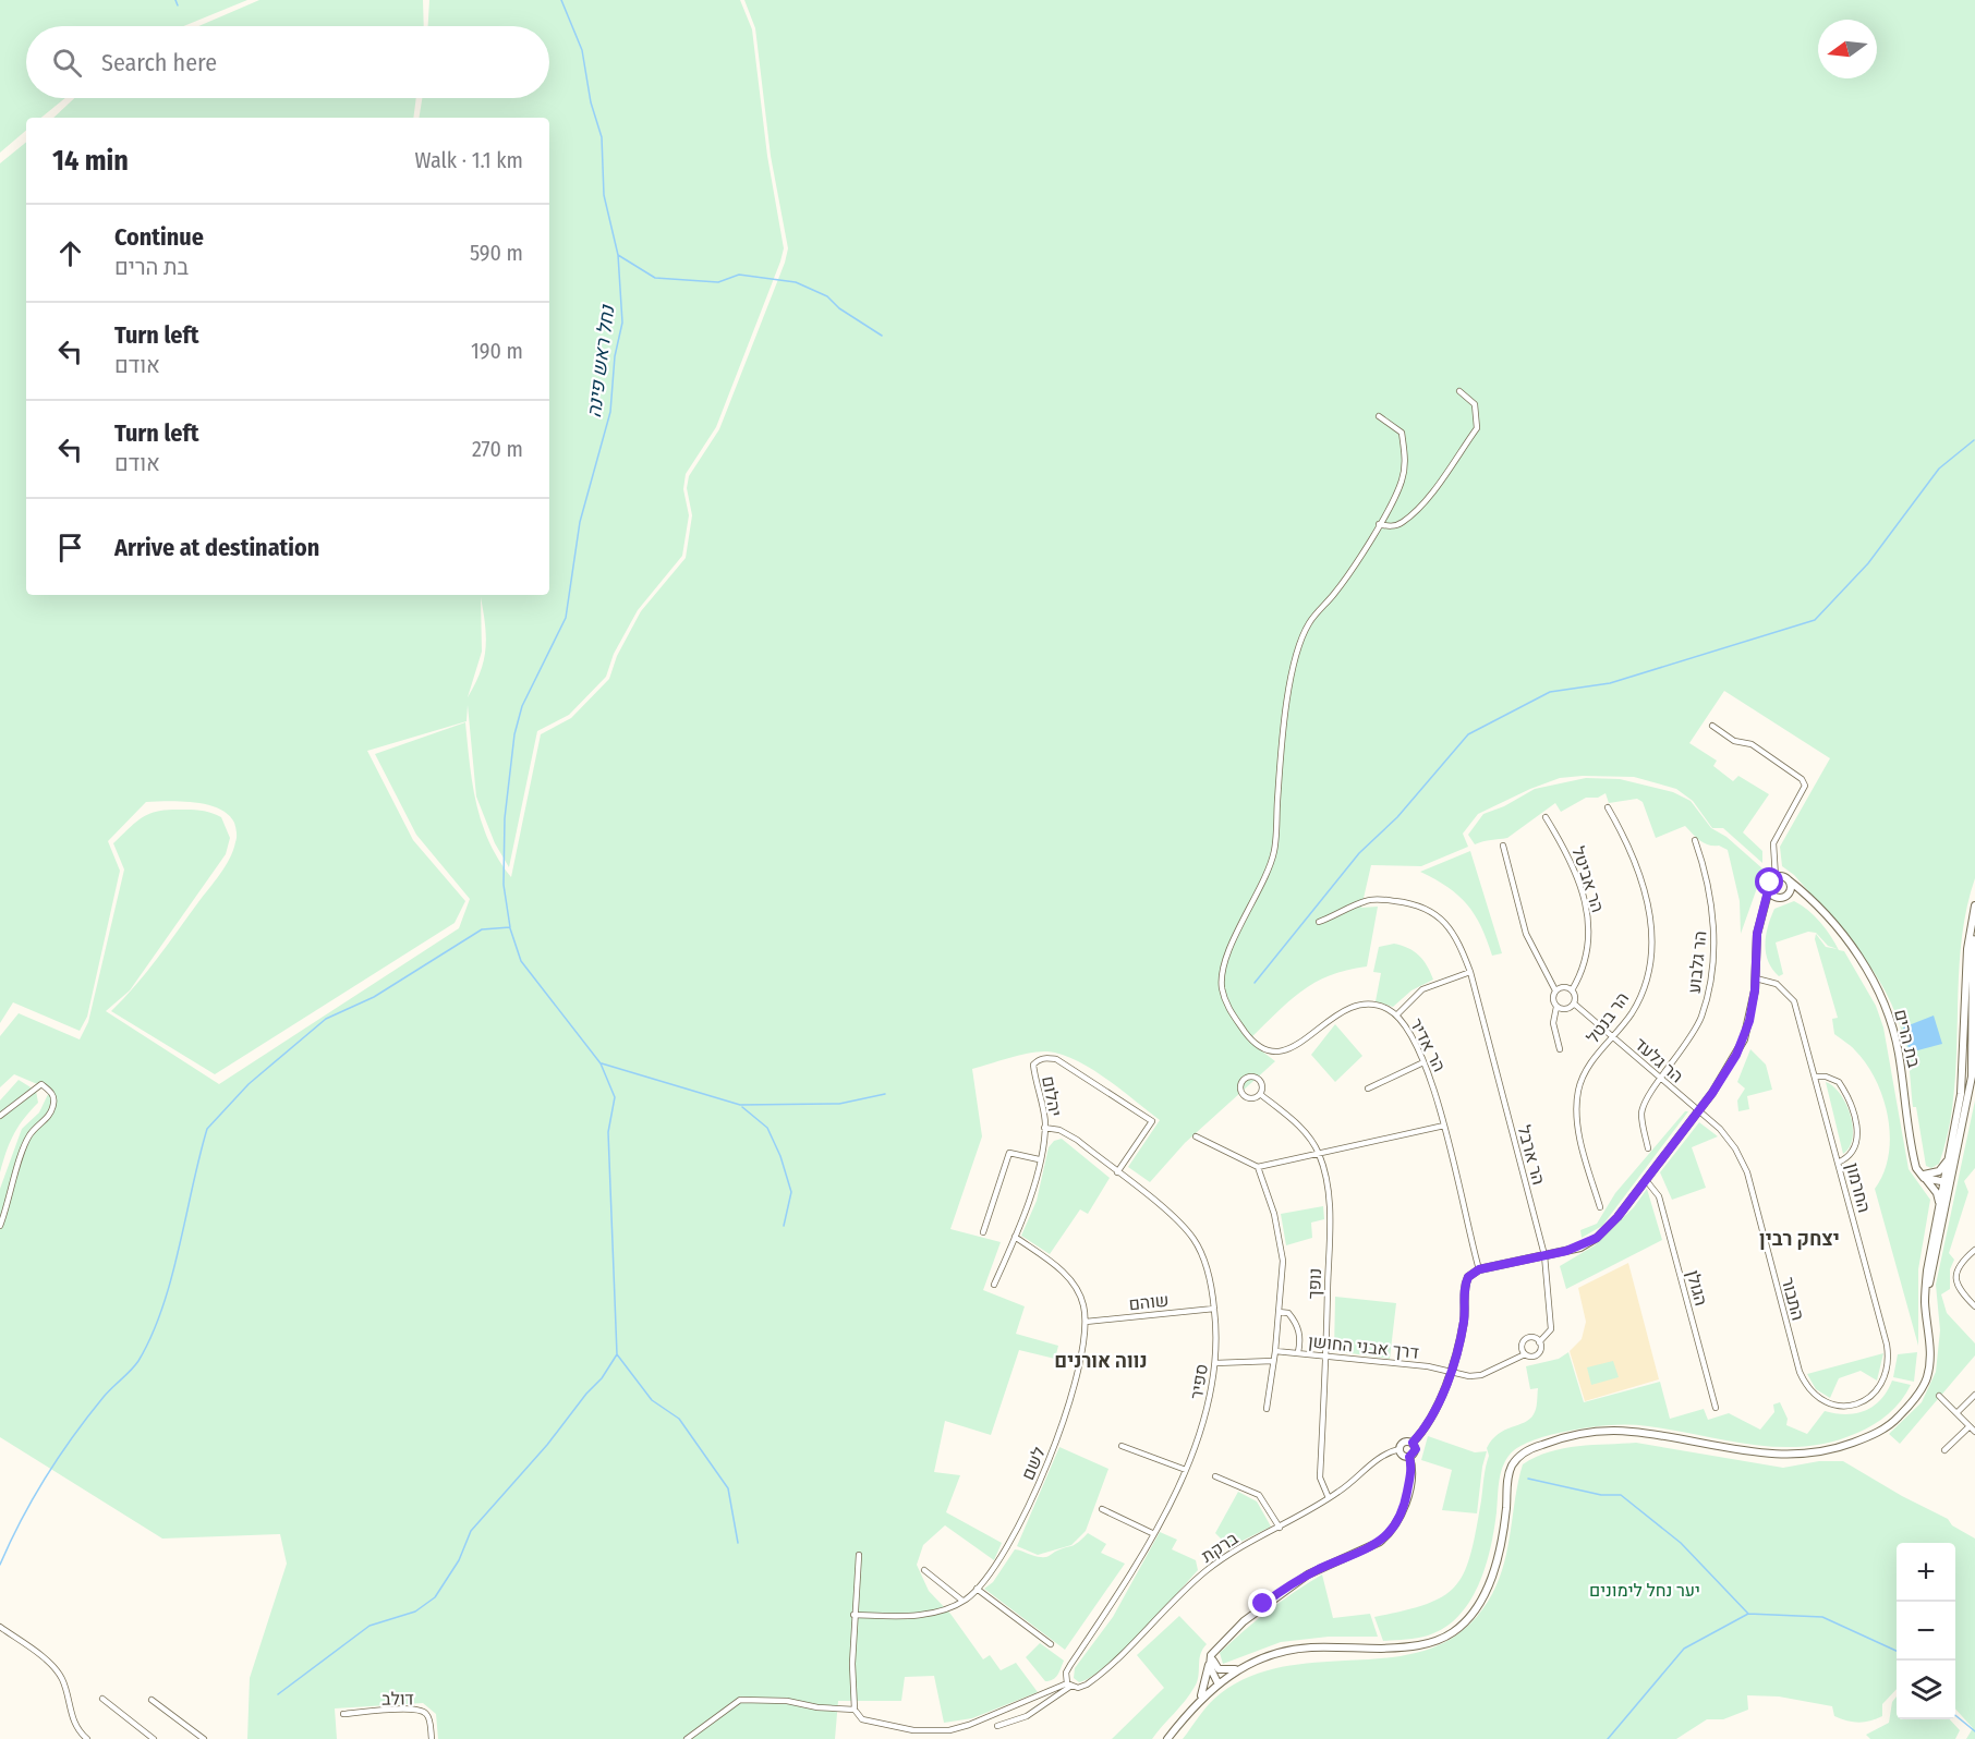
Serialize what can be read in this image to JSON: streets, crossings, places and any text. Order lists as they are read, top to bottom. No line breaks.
{"streets":{"main road":["בת הרים"],"street":["הר אביטל","הר גלבוע","הר בנטל","הר אדיר","הר גלעד","יהלום","הר ארבל","החרמון","נופך","הגולן","התבור","שוהם","דרך אבני החושן","ספיר","לשם","ברקת","דולב"]},"crossings":[["הר אביטל","הר גלעד"],["הר גלבוע","הר גלעד"],["הר בנטל","הר גלעד"],["הר גלעד","התבור"],["יהלום","ספיר"],["יהלום","לשם"],["הר ארבל","דרך אבני החושן"],["החרמון","התבור"],["נופך","דרך אבני החושן"],["נופך","ברקת"],["שוהם","ספיר"],["שוהם","לשם"],["ספיר","ברקת"]],"districts":["יצחק רבין","נווה אורנים"],"water":["נחל ראש פינה"],"parks":["יער נחל לימונים"],"north":"left","page":{"search":"Search here","heading":["14 min","Walk · 1.1 km"],"list":[["Continue","בת הרים","590 m"],["Turn left","אודם","190 m"],["Turn left","אודם","270 m"],"Arrive at destination"],"map_buttons":["+","−"]}}
